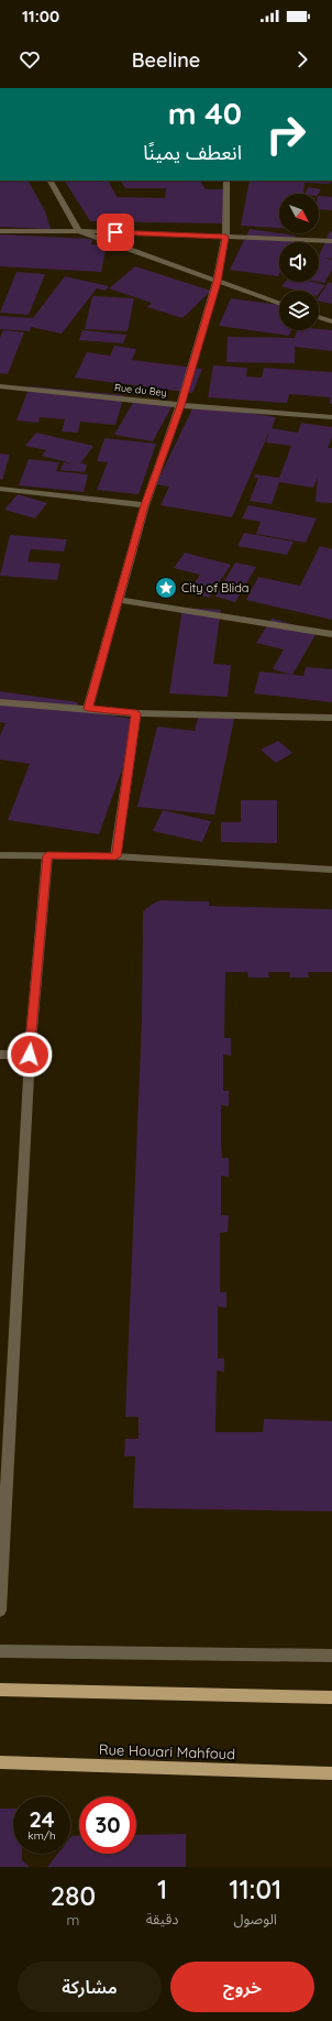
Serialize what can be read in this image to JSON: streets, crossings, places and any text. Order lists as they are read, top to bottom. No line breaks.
{"streets":{"main road":["Rue Houari Mahfoud"],"street":["Rue du Bey"]},"places":{"place":["City of Blida"]},"north":"bottom right","page":{"status":"11:00","header":"Beeline","turn":["40 m","انعطف يمينًا"],"speed":"24 km/h","limit":"30","eta":["11:01","الوصول","1","دقيقة","280","m"],"buttons":["خروج","مشاركة"]}}
